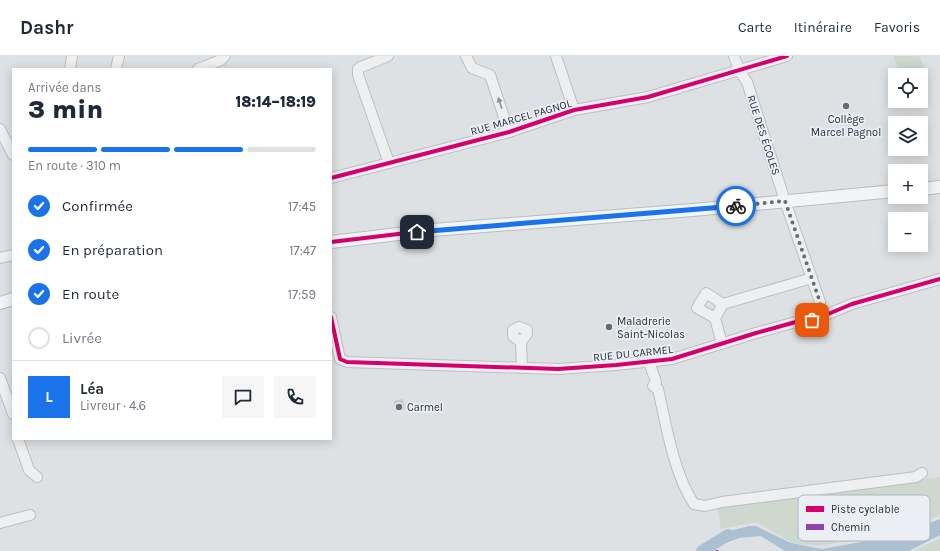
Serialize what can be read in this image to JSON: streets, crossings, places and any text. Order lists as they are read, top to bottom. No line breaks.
{"streets":{"street":["RUE MARCEL PAGNOL","RUE DES ÉCOLES","RUE DU CARMEL"]},"crossings":[["RUE MARCEL PAGNOL","RUE DES ÉCOLES"],["RUE DES ÉCOLES","RUE DU CARMEL"]],"places":["Collège Marcel Pagnol","Maladrerie Saint-Nicolas","Carmel"],"legend":["Piste cyclable","Chemin"],"page":{"header":"Dashr","nav":["Carte","Itinéraire","Favoris"],"map_buttons":["+","−"],"heading":["3 min","Arrivée dans","18:14–18:19"],"panel":["Léa","Livreur · 4.6"],"bar":"En route · 310 m","list":[["Confirmée","17:45"],["En préparation","17:47"],["En route","17:59"],"Livrée"],"round":"L"}}
